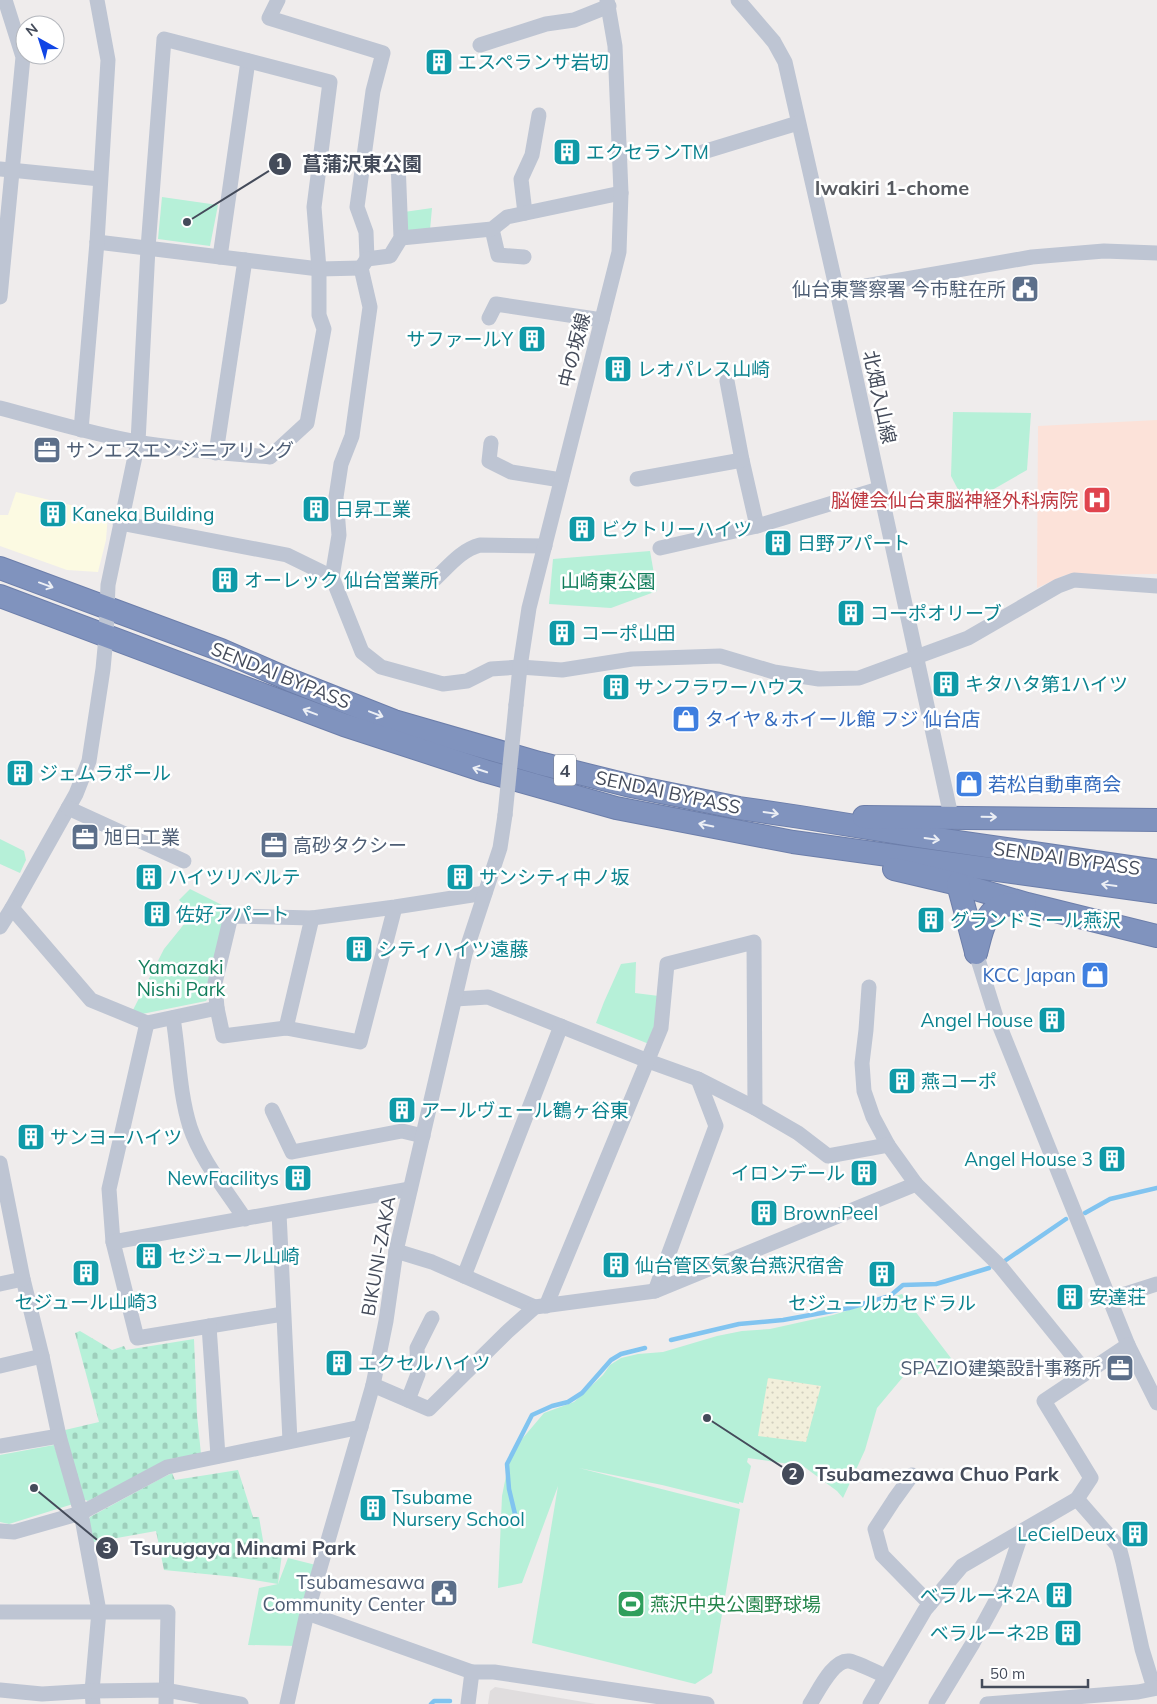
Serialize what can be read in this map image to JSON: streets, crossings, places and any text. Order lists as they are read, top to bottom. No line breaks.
{"streets":{"highway":["SENDAI BYPASS","4"],"street":["中の坂線","北畑入山線","BIKUNI-ZAKA"]},"crossings":[["中の坂線","BIKUNI-ZAKA"]],"districts":["Iwakiri 1-chome"],"parks":["山崎東公園","Yamazaki Nishi Park"],"places":{"building":["エスペランサ岩切","エクセランTM","サファールY","レオパレス山崎","日昇工業","Kaneka Building","ビクトリーハイツ","日野アパート","オーレック 仙台営業所","コーポオリーブ","コーポ山田","キタハタ第1ハイツ","サンフラワーハウス","ジェムラポール","ハイツリベルテ","サンシティ中ノ坂","佐好アパート","グランドミール燕沢","シティハイツ遠藤","Angel House","燕コーポ","アールヴェール鶴ヶ谷東","サンヨーハイツ","Angel House 3","イロンデール","NewFacilitys","BrownPeel","セジュール山崎","仙台管区気象台燕沢宿舎","セジュール山崎3","セジュールカセドラル","安達荘","エクセルハイツ","Tsubame Nursery School","LeCielDeux","ベラルーネ2A","ベラルーネ2B"],"other":["菖蒲沢東公園","Tsubamezawa Chuo Park","Tsurugaya Minami Park"],"public building":["仙台東警察署 今市駐在所","Tsubamesawa Community Center"],"office":["サンエスエンジニアリング","旭日工業","高砂タクシー","SPAZIO建築設計事務所"],"hospital":["脳健会仙台東脳神経外科病院"],"shop":["タイヤ＆ホイール館 フジ 仙台店","若松自動車商会","KCC Japan"],"sports":["燕沢中央公園野球場"]},"scale_bar":"50 m","north":"top left"}
